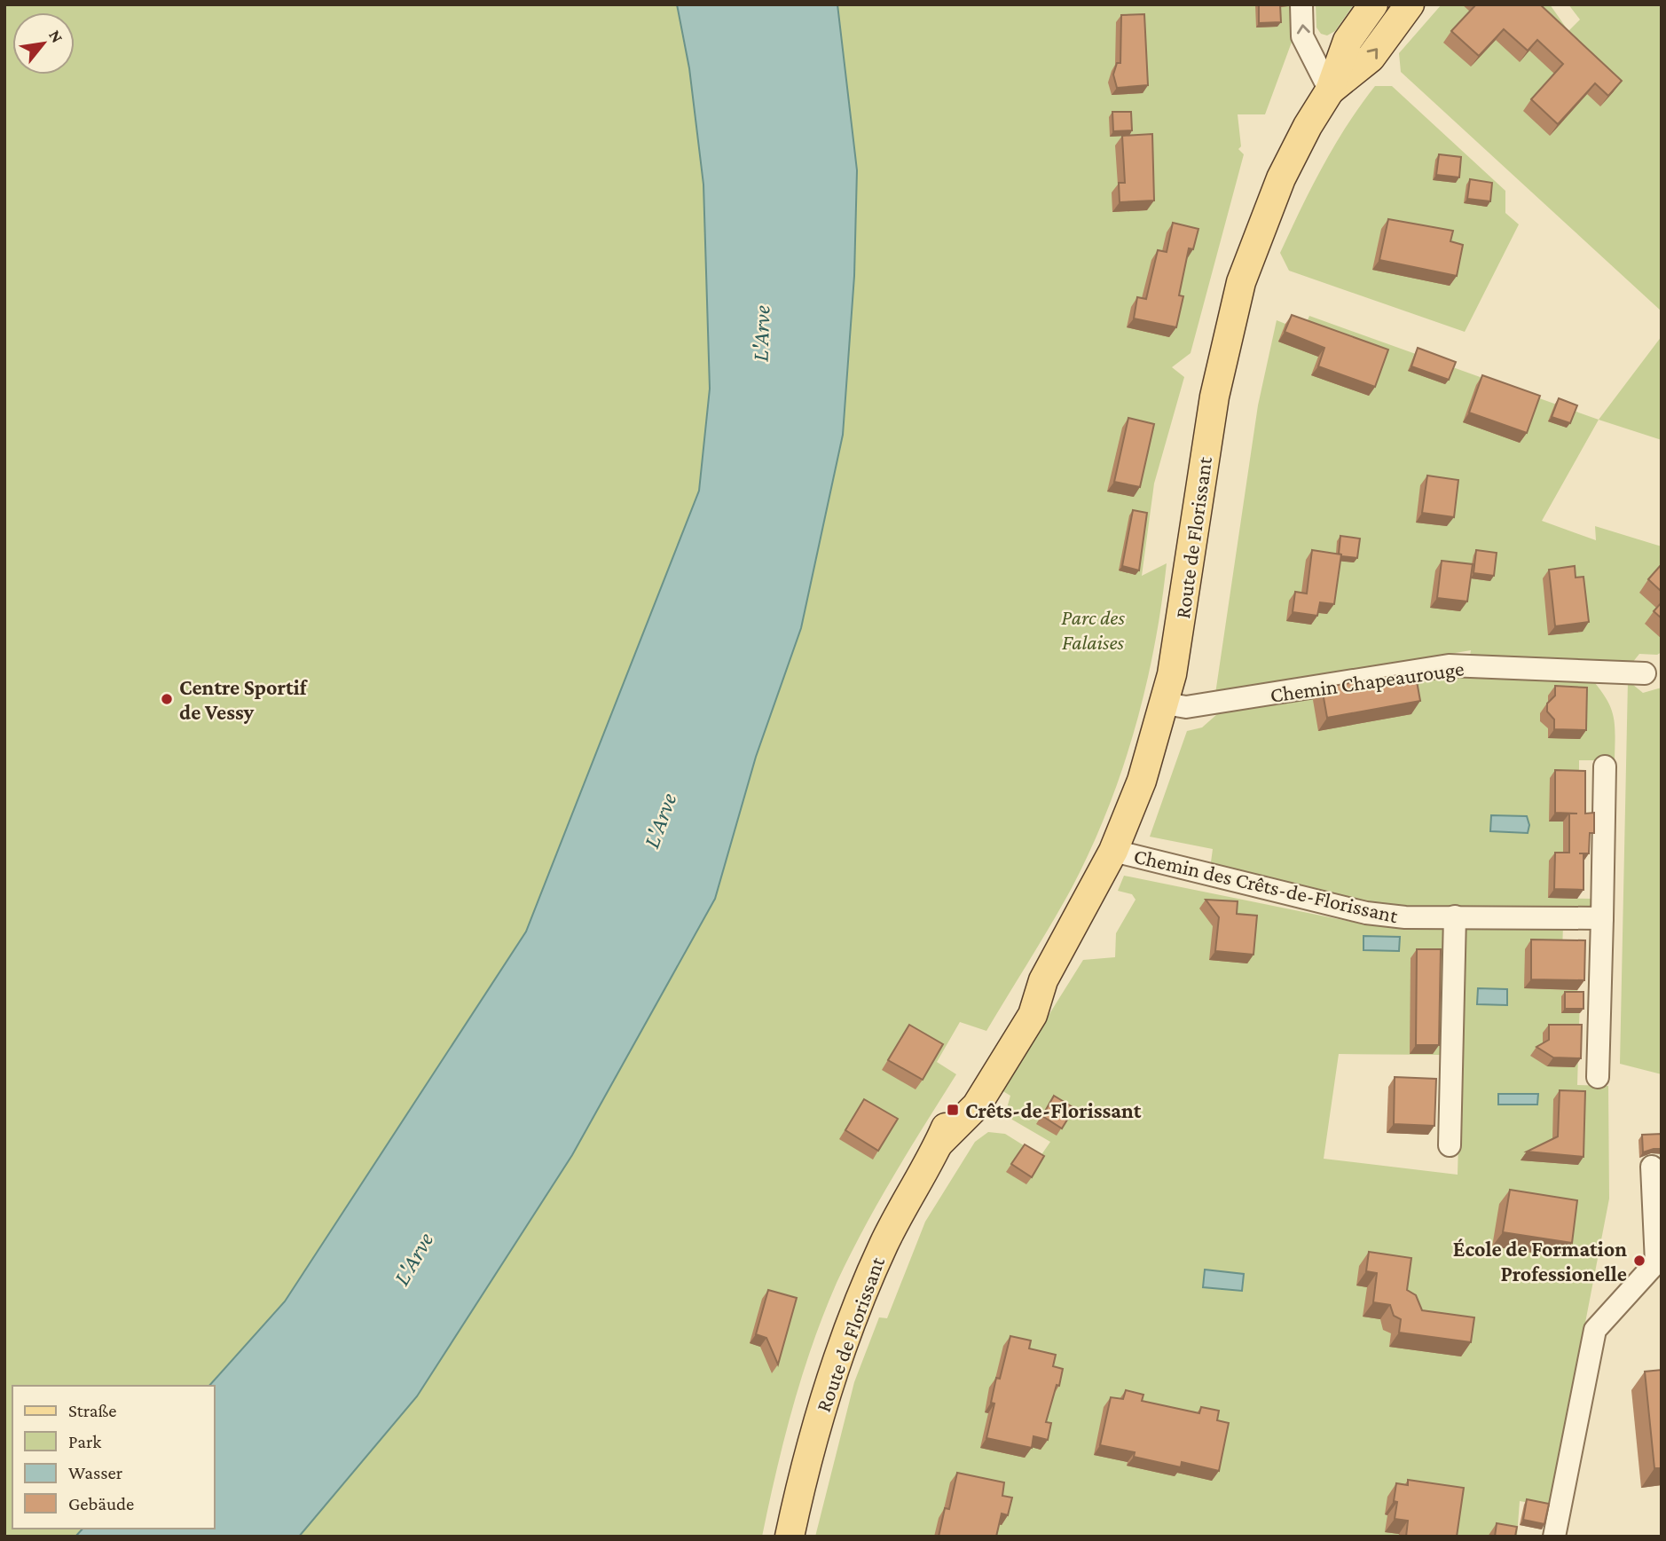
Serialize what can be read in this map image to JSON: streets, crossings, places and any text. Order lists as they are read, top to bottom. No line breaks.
{"streets":{"main road":["Route de Florissant"],"street":["Chemin Chapeaurouge","Chemin des Crêts-de-Florissant"]},"crossings":[["Route de Florissant","Chemin Chapeaurouge"],["Route de Florissant","Chemin des Crêts-de-Florissant"]],"water":["L'Arve"],"parks":["Parc des Falaises"],"places":{"other":["Centre Sportif de Vessy","École de Formation Professionelle"],"transit":["Crêts-de-Florissant"]},"legend":["Straße","Park","Wasser","Gebäude"],"north":"top right"}
